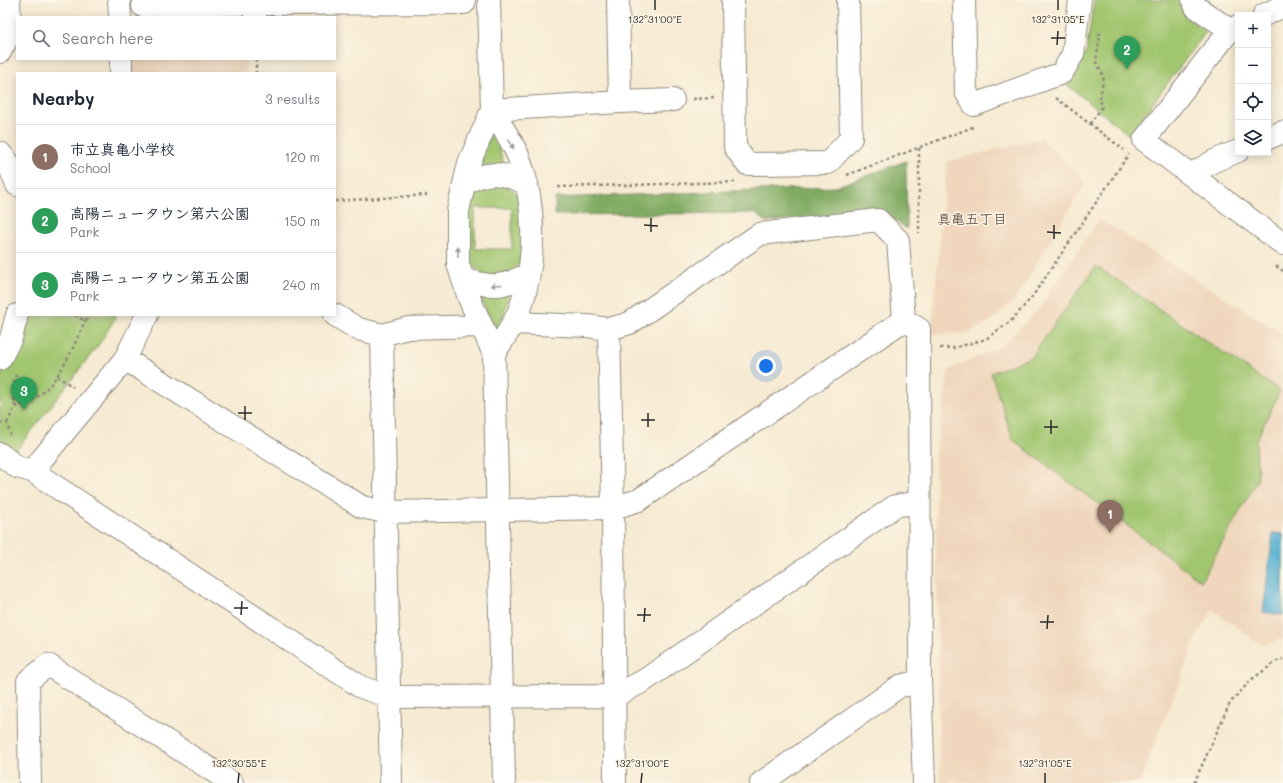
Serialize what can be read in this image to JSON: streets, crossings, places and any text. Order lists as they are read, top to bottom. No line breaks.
{"districts":["真亀五丁目"],"page":{"map_buttons":["+","−"],"search":"Search here","pins":["2","3","1"],"heading":["Nearby","3 results"],"list":[{"mark":"1","name":"市立真亀小学校","note":"School","value":"120 m"},{"mark":"2","name":"高陽ニュータウン第六公園","note":"Park","value":"150 m"},{"mark":"3","name":"高陽ニュータウン第五公園","note":"Park","value":"240 m"}]},"coordinates":["132°31'00\"E","132°31'05\"E","132°30'55\"E"]}
